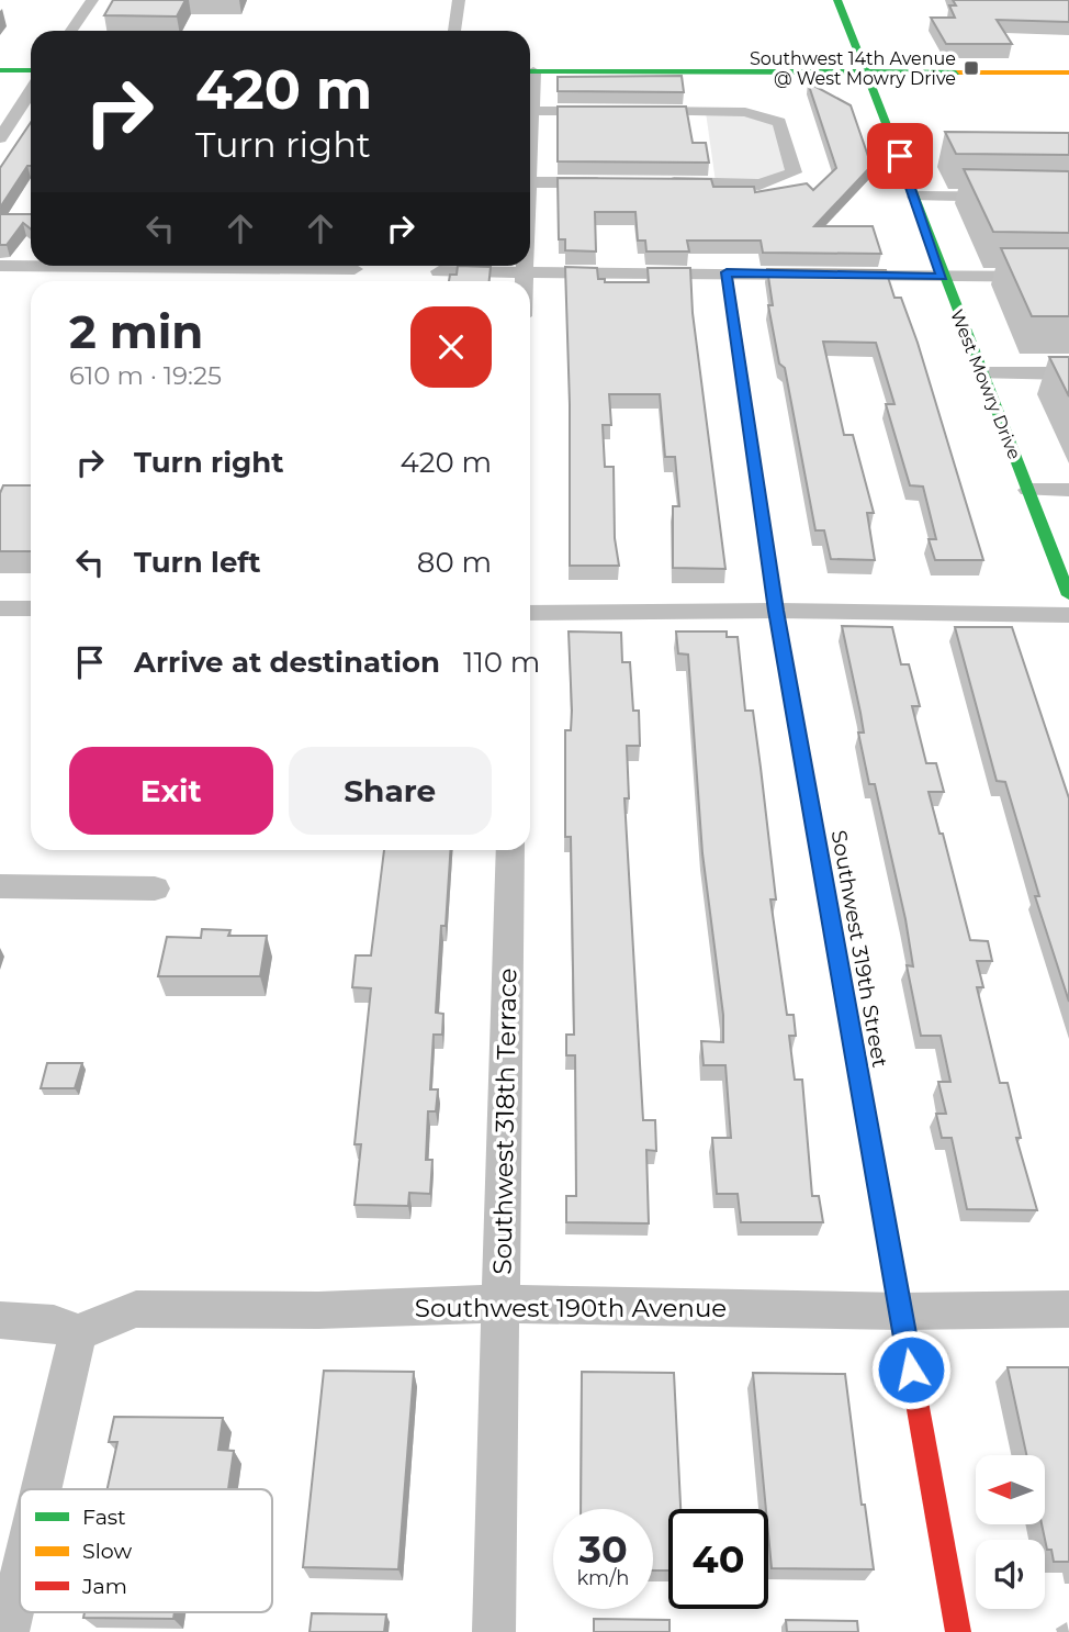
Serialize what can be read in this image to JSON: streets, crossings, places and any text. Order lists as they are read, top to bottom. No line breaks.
{"streets":{"street":["West Mowry Drive","Southwest 319th Street","Southwest 318th Terrace","Southwest 190th Avenue"]},"crossings":[["Southwest 319th Street","Southwest 190th Avenue"],["Southwest 318th Terrace","Southwest 190th Avenue"]],"places":{"transit":["Southwest 14th Avenue @ West Mowry Drive"]},"legend":["Fast","Slow","Jam"],"north":"left","page":{"turn":["420 m","Turn right"],"heading":["2 min","610 m · 19:25"],"list":[{"name":"Turn right","value":"420 m"},{"name":"Turn left","value":"80 m"},{"name":"Arrive at destination","value":"110 m"}],"buttons":["Exit","Share"],"speed":"30 km/h","limit":"40"}}
